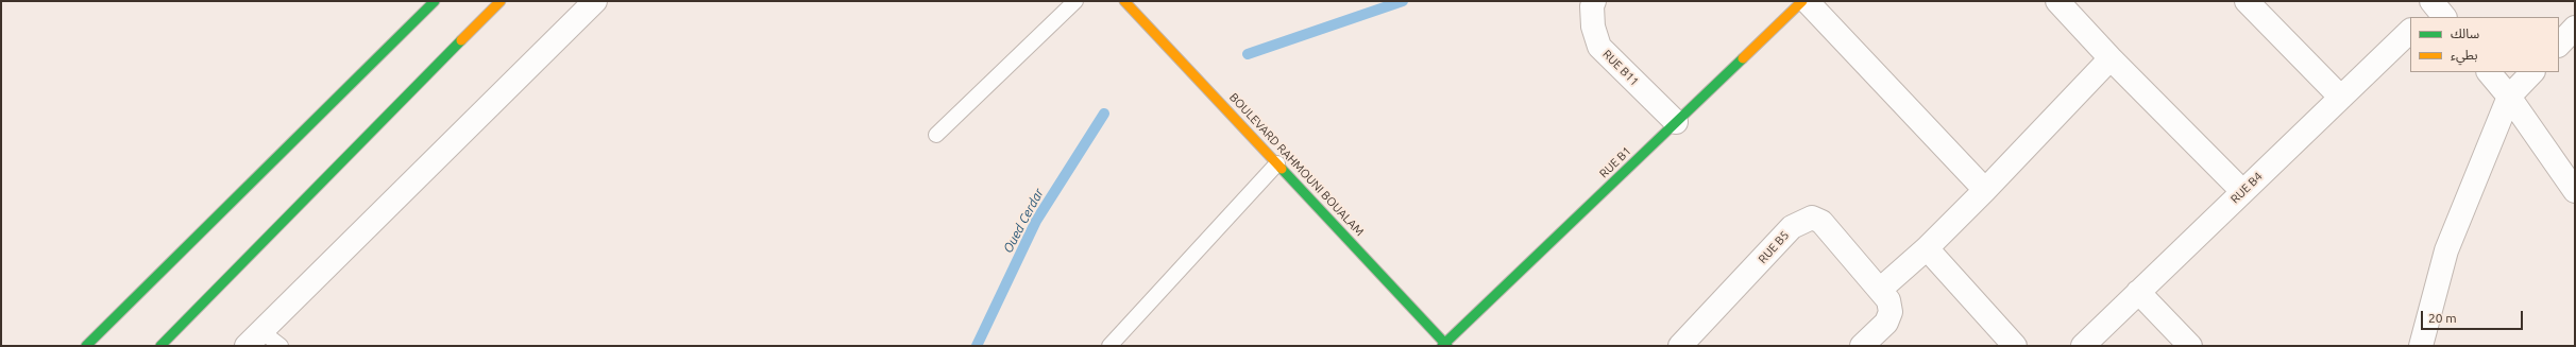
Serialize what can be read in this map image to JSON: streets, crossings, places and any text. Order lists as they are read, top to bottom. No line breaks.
{"streets":{"street":["RUE B11","RUE B1","BOULEVARD RAHMOUNI BOUALAM","RUE B4","RUE B5"]},"crossings":[["RUE B11","RUE B1"],["RUE B1","BOULEVARD RAHMOUNI BOUALAM"]],"water":["Oued Cerdar"],"legend":["سالك","بطيء"],"scale_bar":"20 m"}
